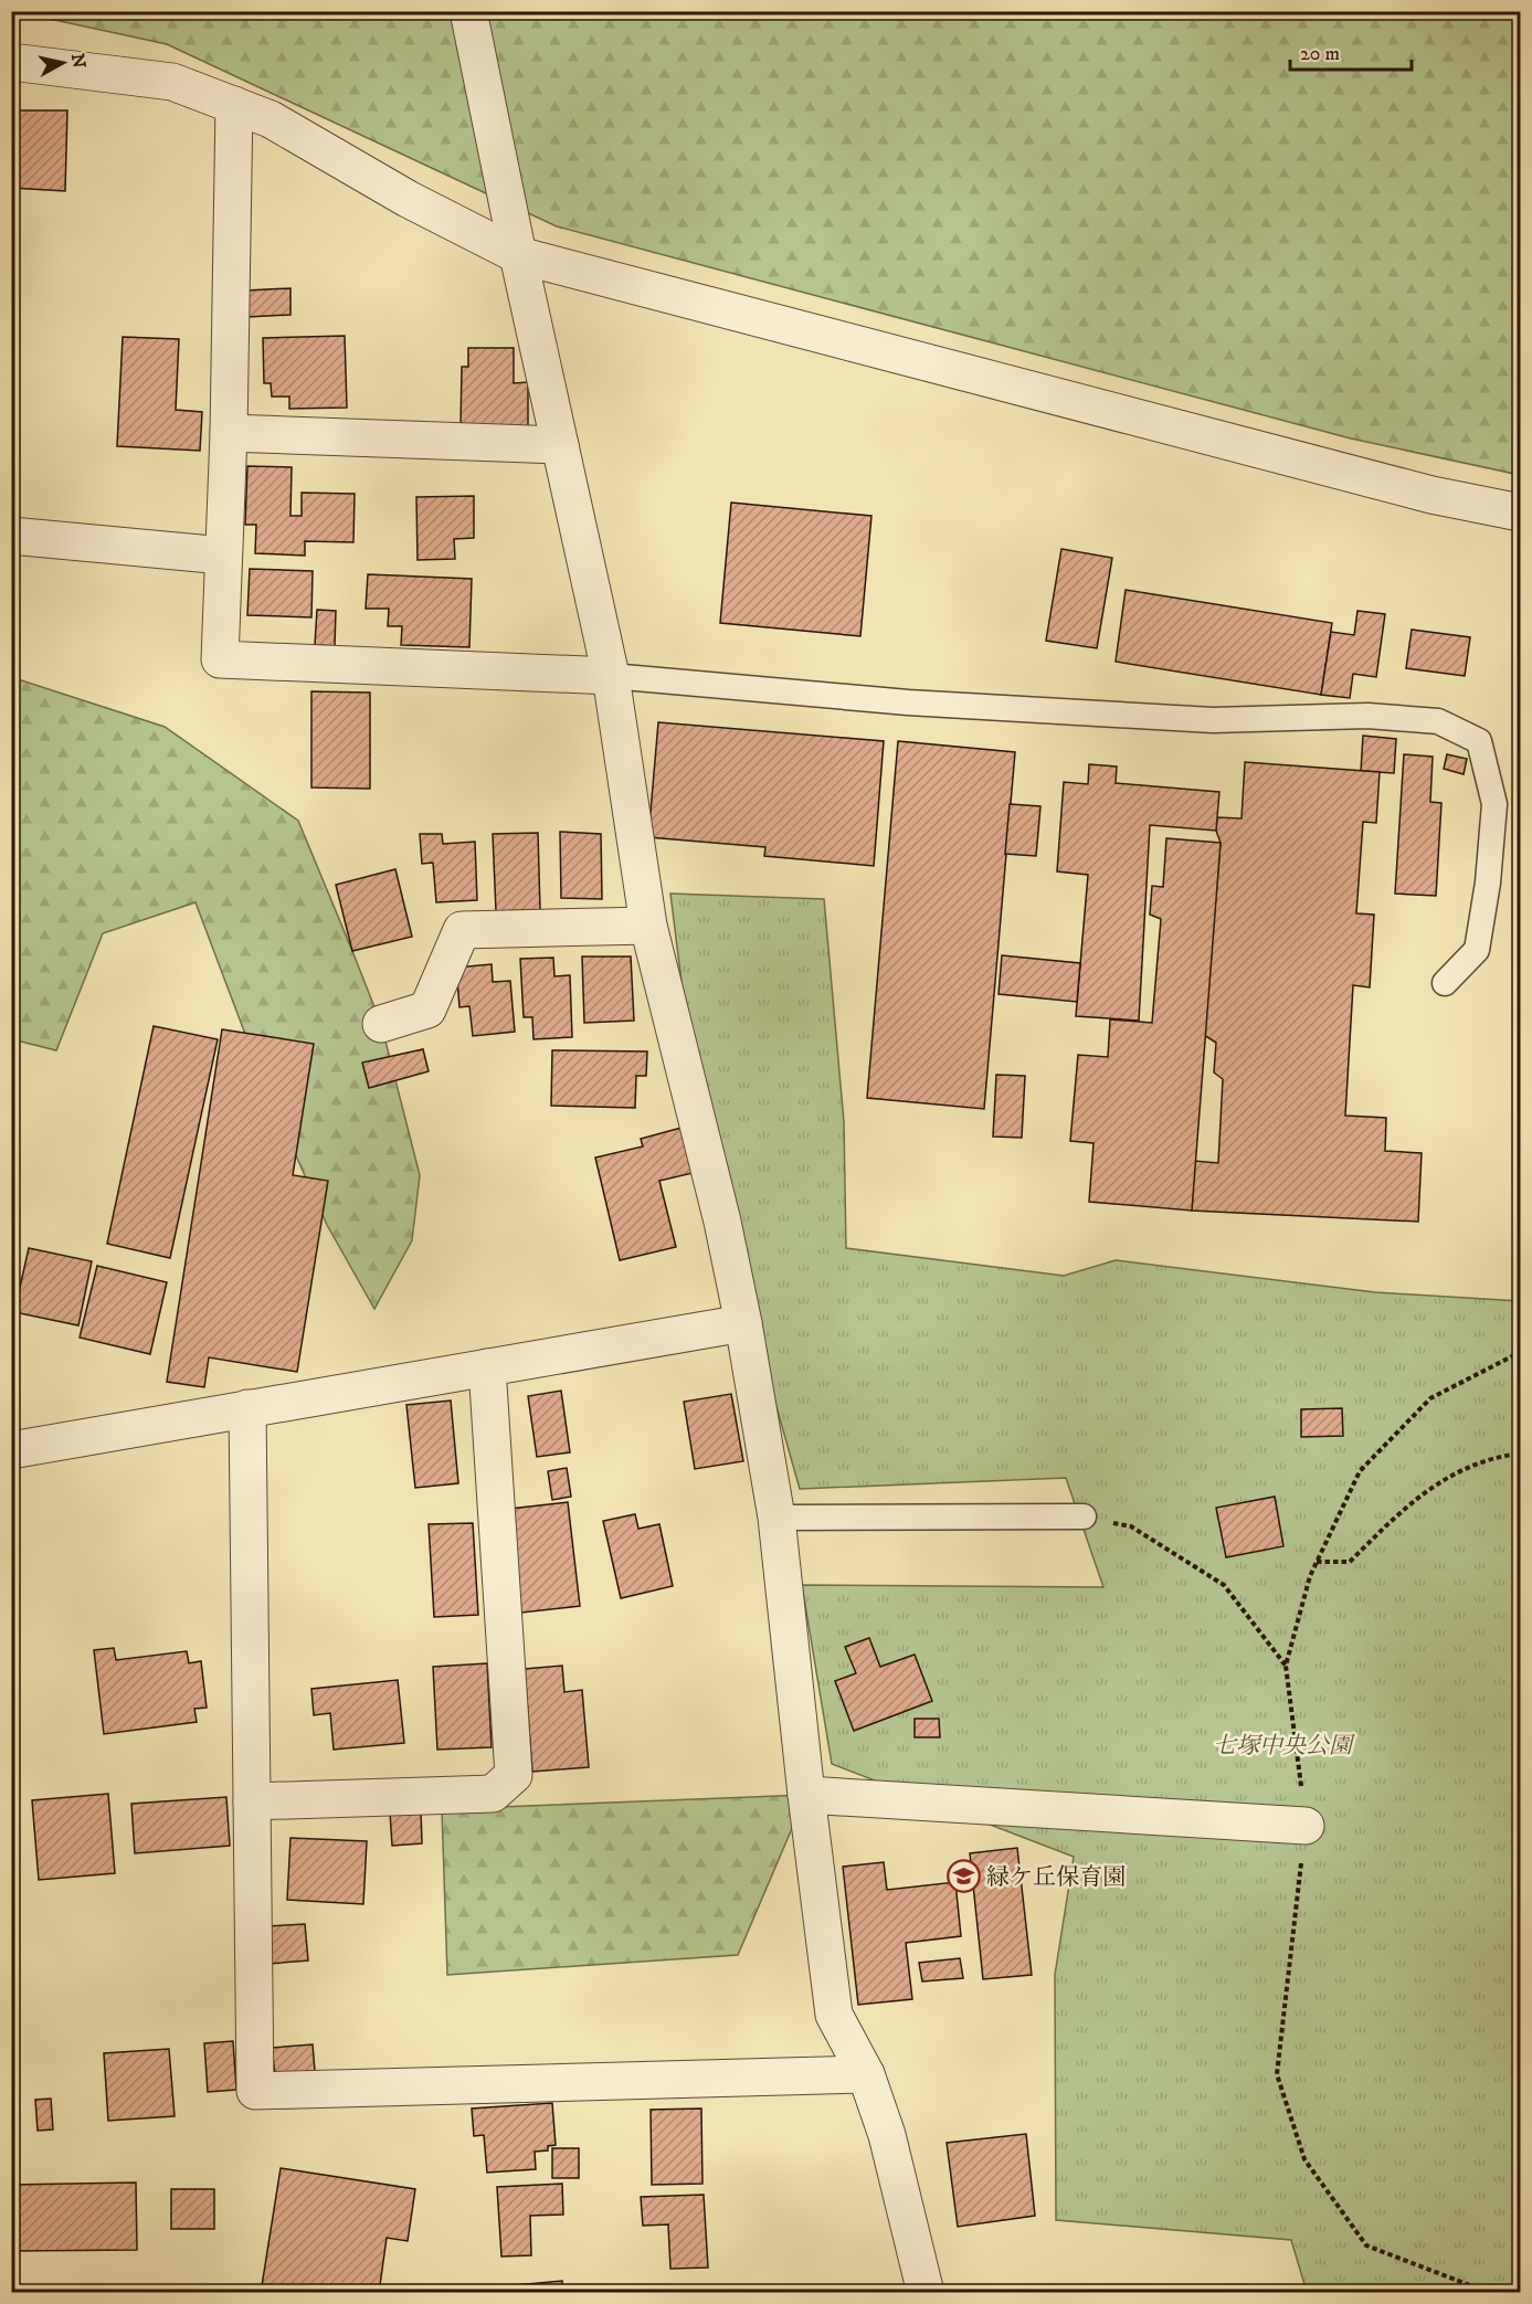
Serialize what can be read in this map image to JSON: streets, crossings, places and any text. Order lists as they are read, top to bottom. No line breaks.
{"parks":["七塚中央公園"],"places":{"school or university":["緑ケ丘保育園"]},"scale_bar":"20 m","north":"right"}
